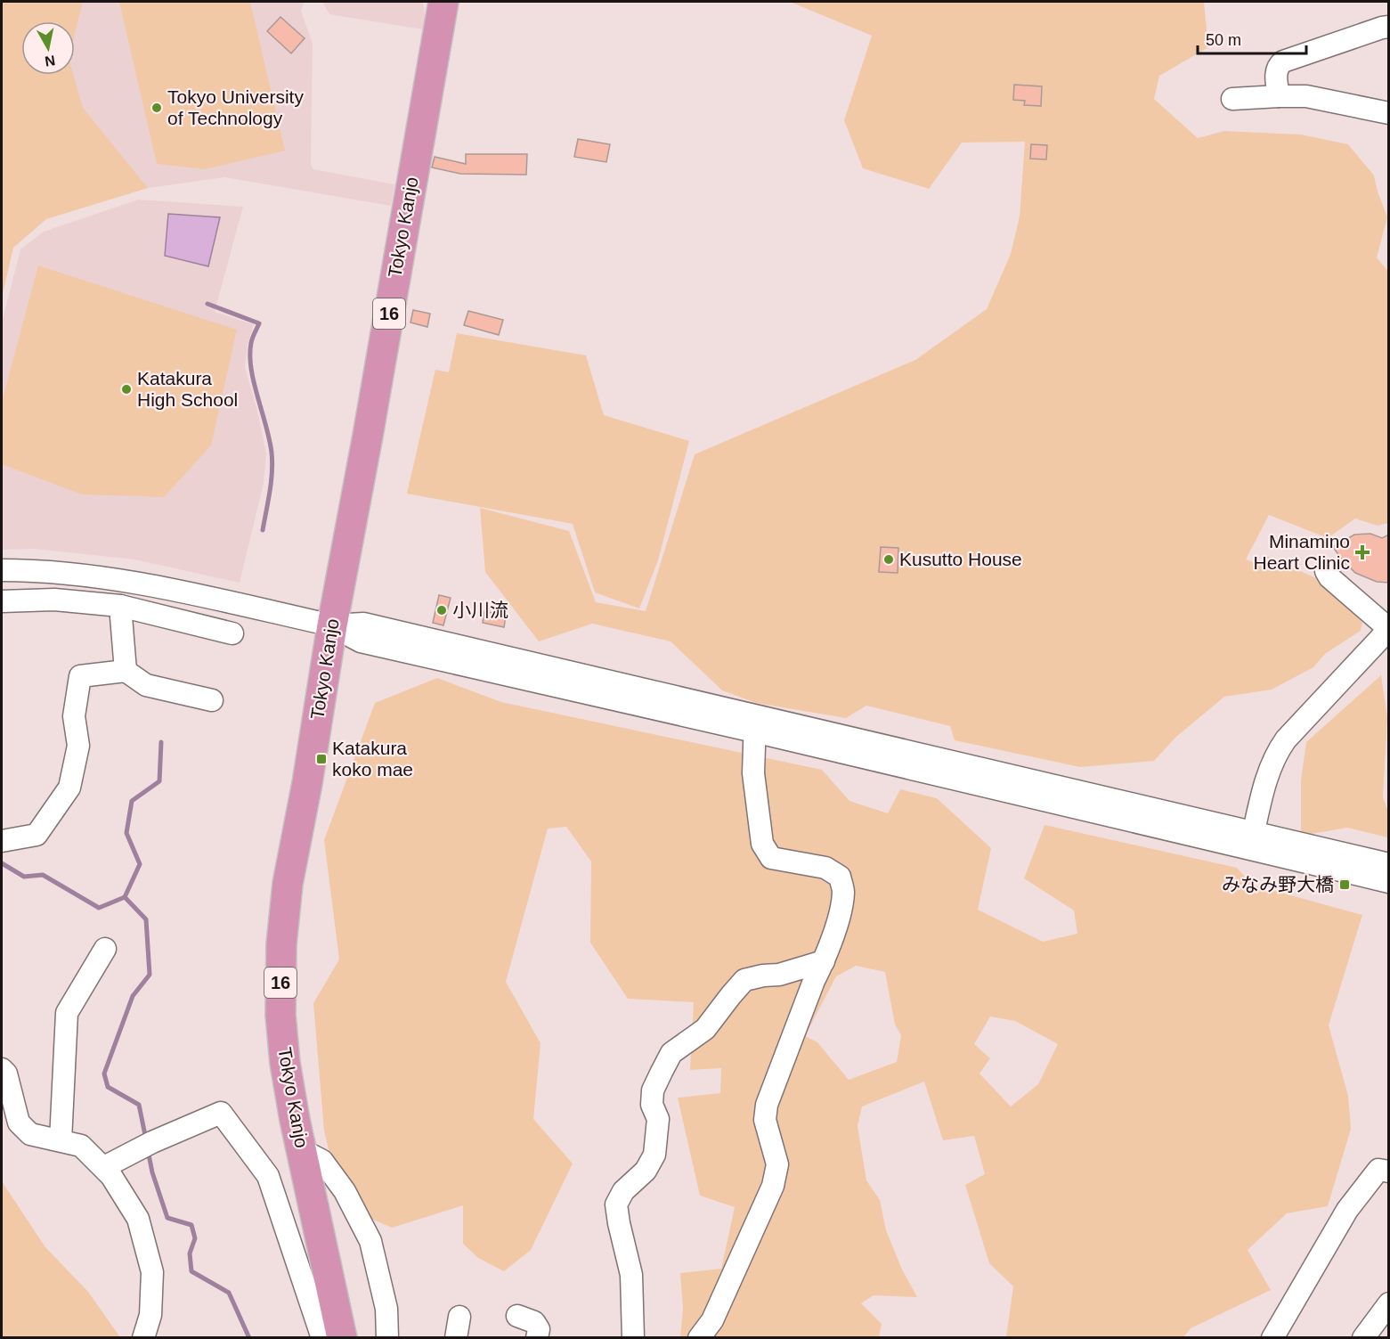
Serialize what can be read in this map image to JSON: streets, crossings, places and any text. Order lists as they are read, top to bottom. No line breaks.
{"streets":{"highway":["Tokyo Kanjo","16"]},"places":{"other":["Tokyo University of Technology","Katakura High School","Kusutto House","小川流"],"health":["Minamino Heart Clinic"],"transit":["Katakura koko mae","みなみ野大橋"]},"scale_bar":"50 m","north":"bottom"}
